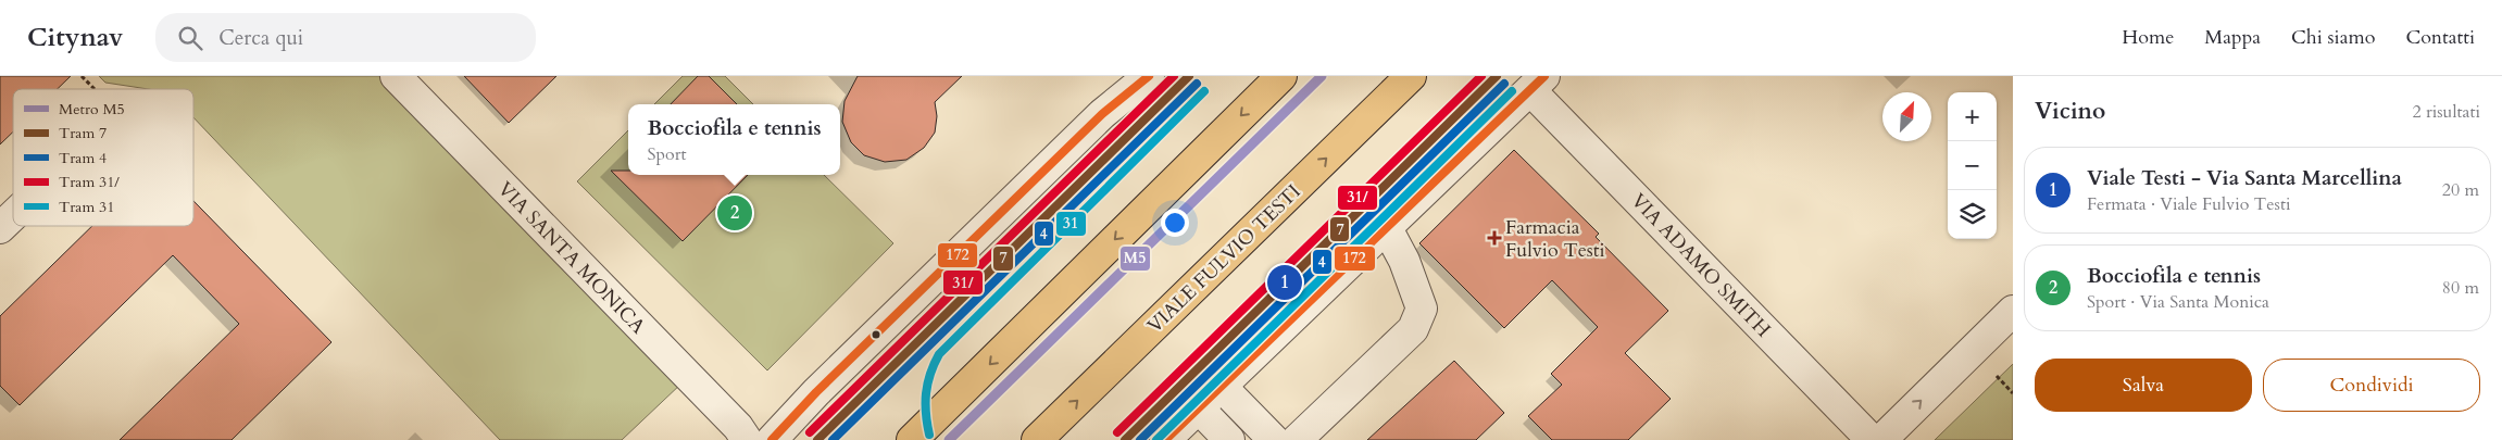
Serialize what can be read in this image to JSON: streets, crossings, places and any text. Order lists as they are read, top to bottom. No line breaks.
{"streets":{"main road":["VIALE FULVIO TESTI"],"street":["VIA SANTA MONICA","VIA ADAMO SMITH"]},"places":{"health":["Farmacia Fulvio Testi"]},"lines":["metro line M5","tram line 7","tram line 31/","transit line 172","tram line 4","tram line 31"],"legend":["Metro M5","Tram 7","Tram 4","Tram 31/","Tram 31"],"north":"top right","page":{"header":"Citynav","search":"Cerca qui","nav":["Home","Mappa","Chi siamo","Contatti"],"heading":["Vicino","2 risultati"],"map_buttons":["+","−"],"popup":["Bocciofila e tennis","Sport"],"list":[{"mark":"1","name":"Viale Testi - Via Santa Marcellina","note":"Fermata · Viale Fulvio Testi","value":"20 m"},{"mark":"2","name":"Bocciofila e tennis","note":"Sport · Via Santa Monica","value":"80 m"}],"pins":["2","1"],"buttons":["Salva","Condividi"]}}
